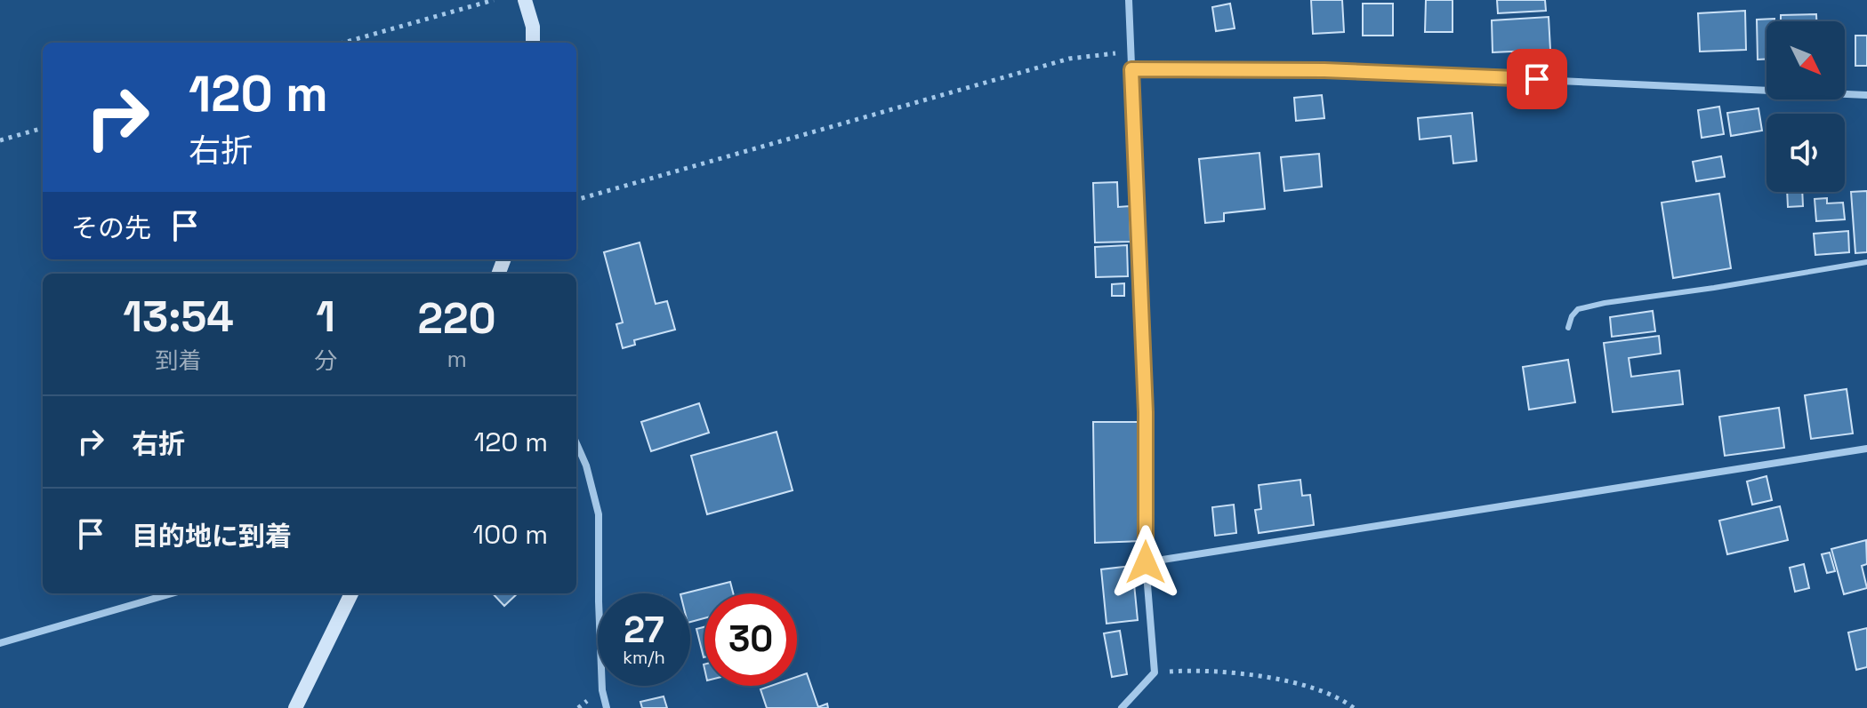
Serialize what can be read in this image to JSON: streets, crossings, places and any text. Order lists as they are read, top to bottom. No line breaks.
{"north":"bottom right","page":{"turn":["120 m","右折"],"then":"その先","eta":["13:54","到着","1","分","220","m"],"list":[{"name":"右折","value":"120 m"},{"name":"目的地に到着","value":"100 m"}],"speed":"27 km/h","limit":"30"}}
